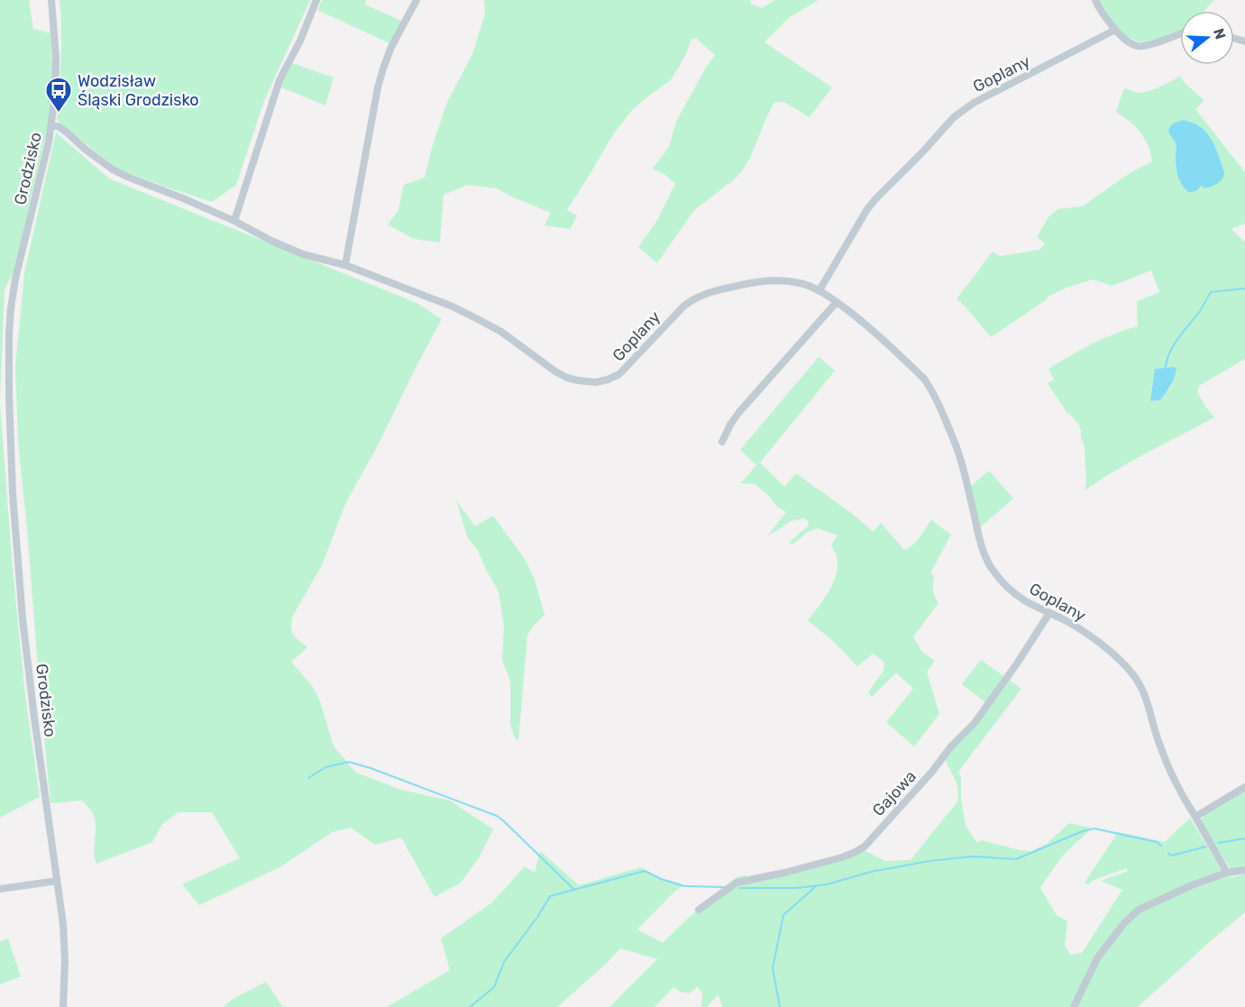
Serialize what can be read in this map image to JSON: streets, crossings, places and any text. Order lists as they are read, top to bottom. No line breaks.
{"streets":{"street":["Goplany","Grodzisko","Gajowa"]},"crossings":[["Goplany","Grodzisko"],["Goplany","Gajowa"]],"places":{"bus stop":["Wodzisław Śląski Grodzisko"]},"north":"right"}
